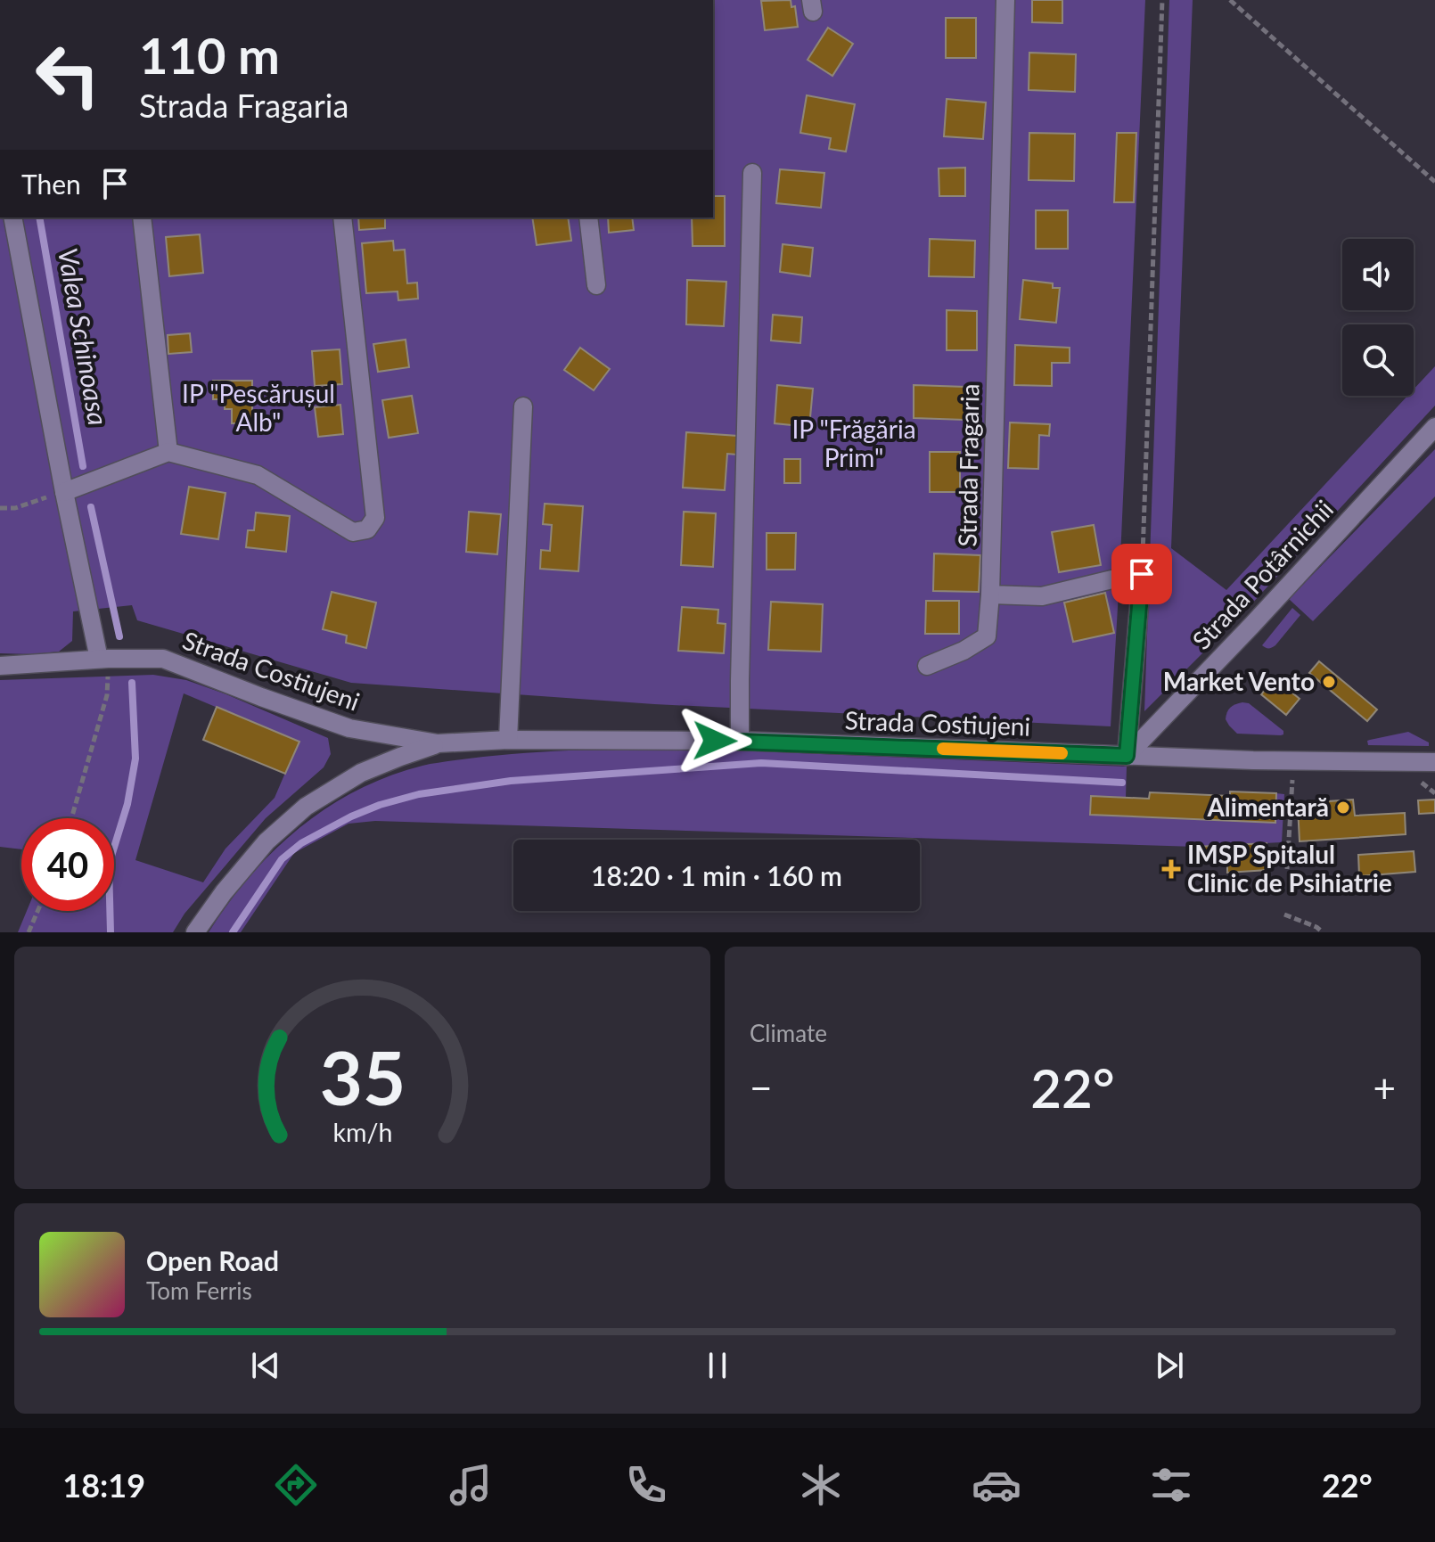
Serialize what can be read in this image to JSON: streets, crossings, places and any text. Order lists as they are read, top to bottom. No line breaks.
{"streets":{"street":["Strada Fragaria","Strada Potârnichii","Strada Costiujeni"]},"crossings":[["Strada Potârnichii","Strada Costiujeni"]],"water":["Valea Schinoasa"],"parks":["IP \"Pescărușul Alb\"","IP \"Frăgăria Prim\""],"places":{"other":["Market Vento","Alimentară"],"health":["IMSP Spitalul Clinic de Psihiatrie"]},"page":{"turn":["110 m","Strada Fragaria"],"then":"Then","limit":"40","trip":"18:20 · 1 min · 160 m","tile":"Climate","heat":["−","22°","+"],"song":["Open Road","Tom Ferris"],"tabs":["18:19","22°"],"gauge":["35","km/h"]}}
